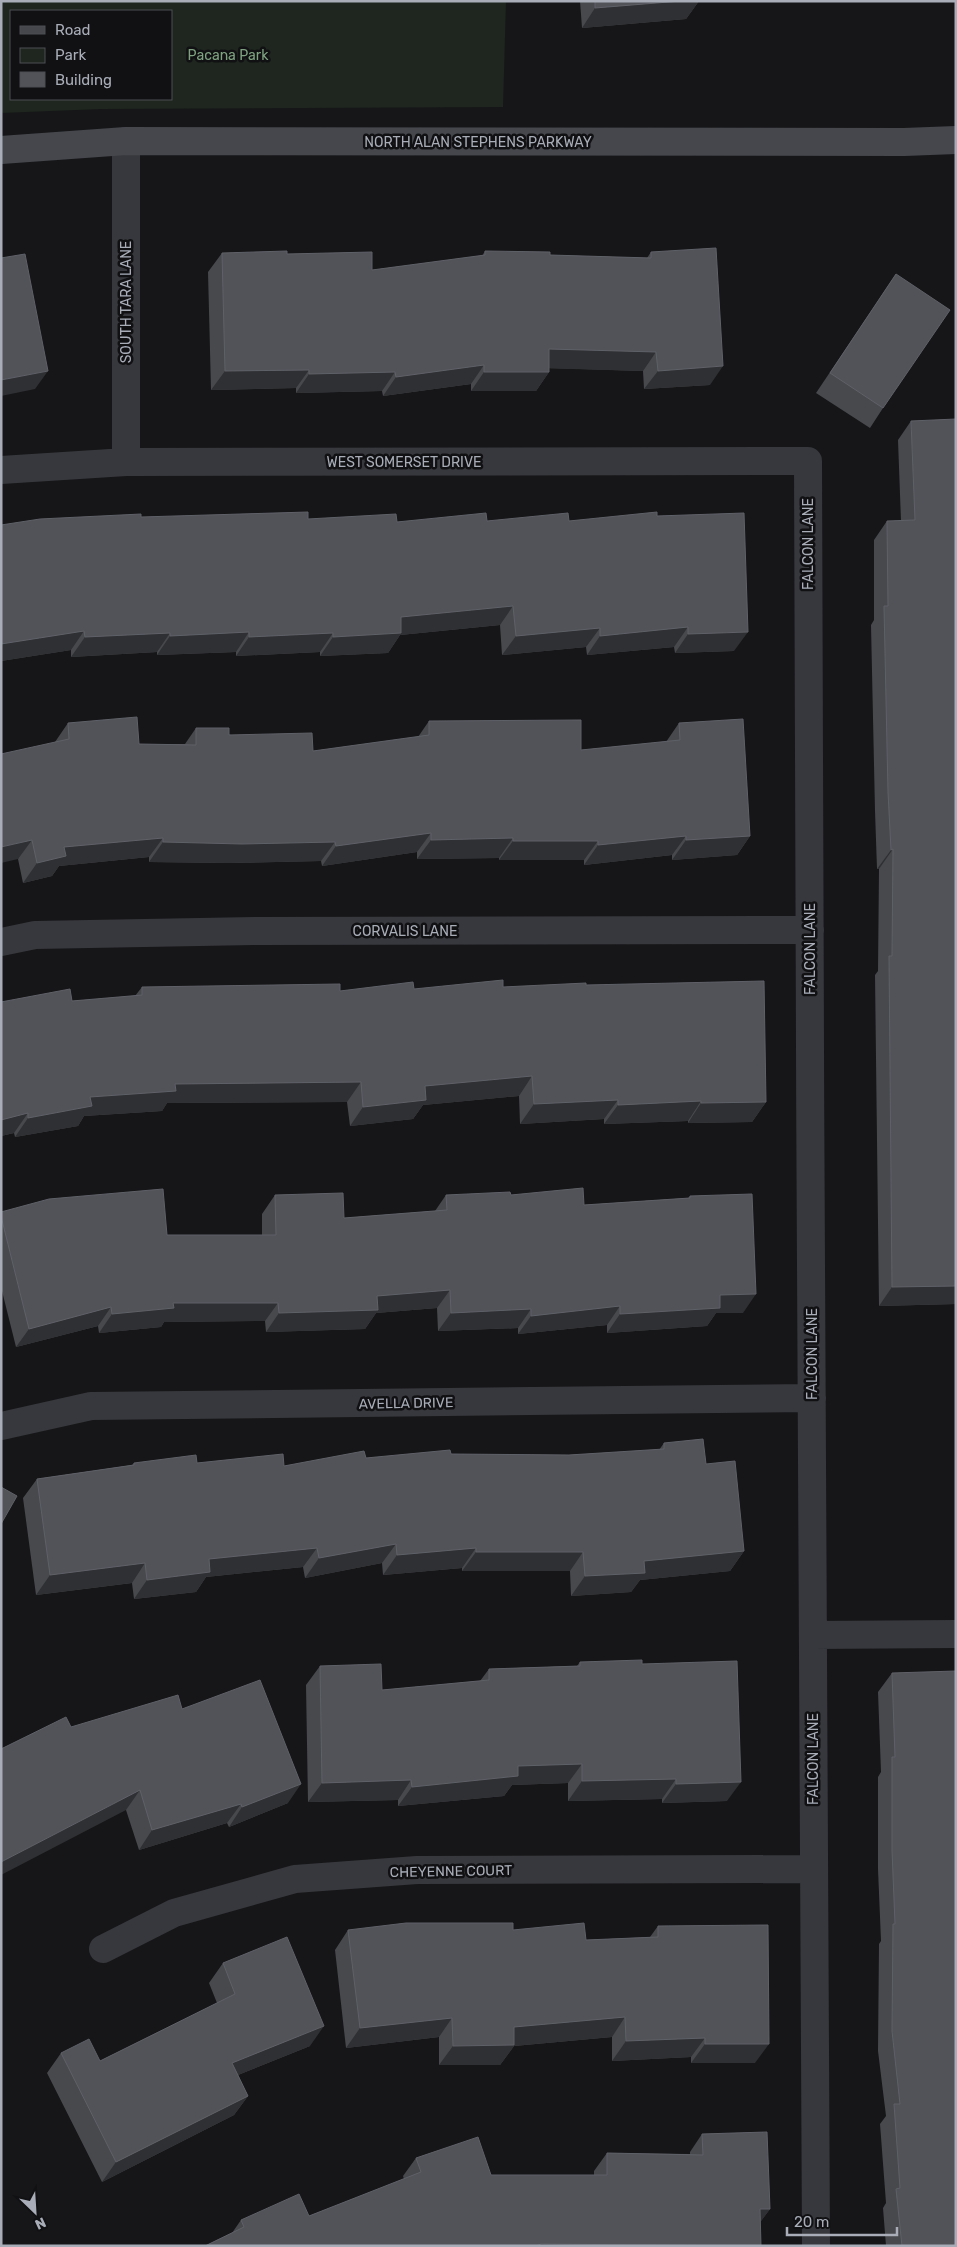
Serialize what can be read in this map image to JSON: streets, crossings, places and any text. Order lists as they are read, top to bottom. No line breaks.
{"streets":{"street":["NORTH ALAN STEPHENS PARKWAY","SOUTH TARA LANE","WEST SOMERSET DRIVE","FALCON LANE","CORVALIS LANE","AVELLA DRIVE","CHEYENNE COURT"]},"crossings":[["NORTH ALAN STEPHENS PARKWAY","SOUTH TARA LANE"],["SOUTH TARA LANE","WEST SOMERSET DRIVE"],["WEST SOMERSET DRIVE","FALCON LANE"],["FALCON LANE","CORVALIS LANE"],["FALCON LANE","AVELLA DRIVE"],["FALCON LANE","CHEYENNE COURT"]],"parks":["Pacana Park"],"legend":["Road","Park","Building"],"scale_bar":"20 m","north":"bottom right"}
